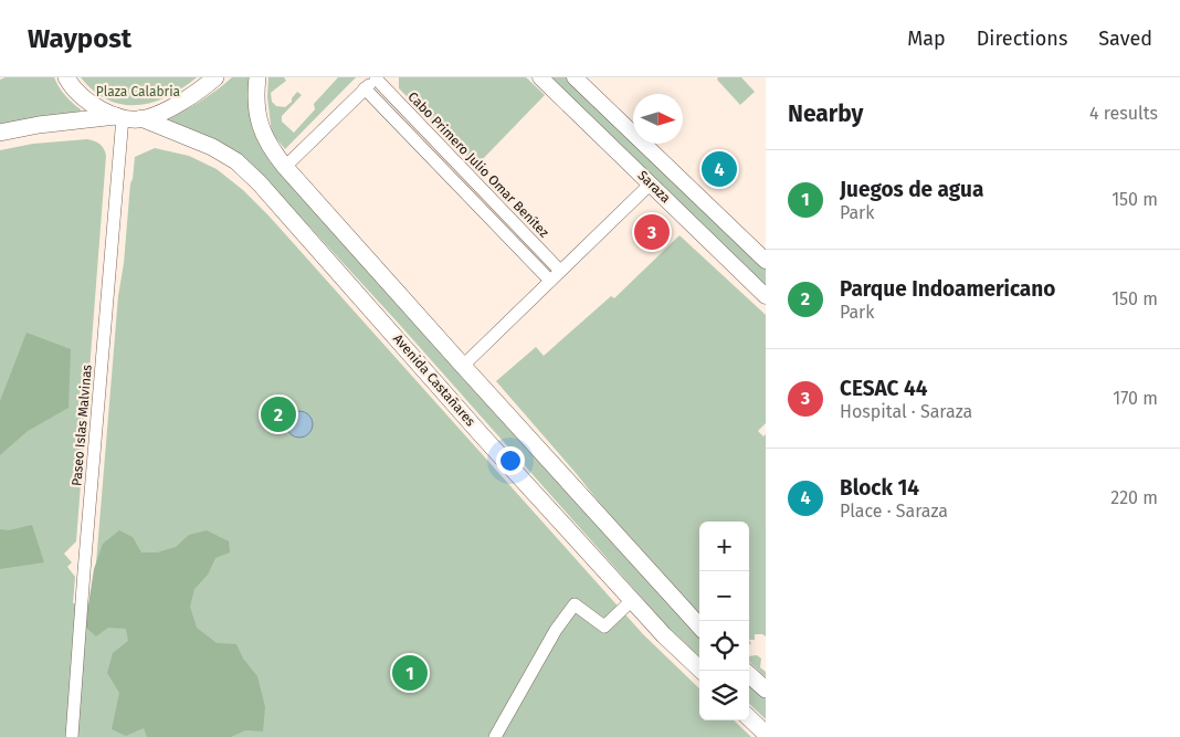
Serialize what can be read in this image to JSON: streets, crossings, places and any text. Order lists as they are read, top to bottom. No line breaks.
{"streets":{"main road":["Avenida Castañares"],"street":["Cabo Primero Julio Omar Benítez","Saraza","Paseo Islas Malvinas"]},"parks":["Plaza Calabria"],"north":"right","page":{"header":"Waypost","nav":["Map","Directions","Saved"],"heading":["Nearby","4 results"],"pins":["4","3","2","1"],"list":[{"mark":"1","name":"Juegos de agua","note":"Park","value":"150 m"},{"mark":"2","name":"Parque Indoamericano","note":"Park","value":"150 m"},{"mark":"3","name":"CESAC 44","note":"Hospital · Saraza","value":"170 m"},{"mark":"4","name":"Block 14","note":"Place · Saraza","value":"220 m"}],"map_buttons":["+","−"]}}
